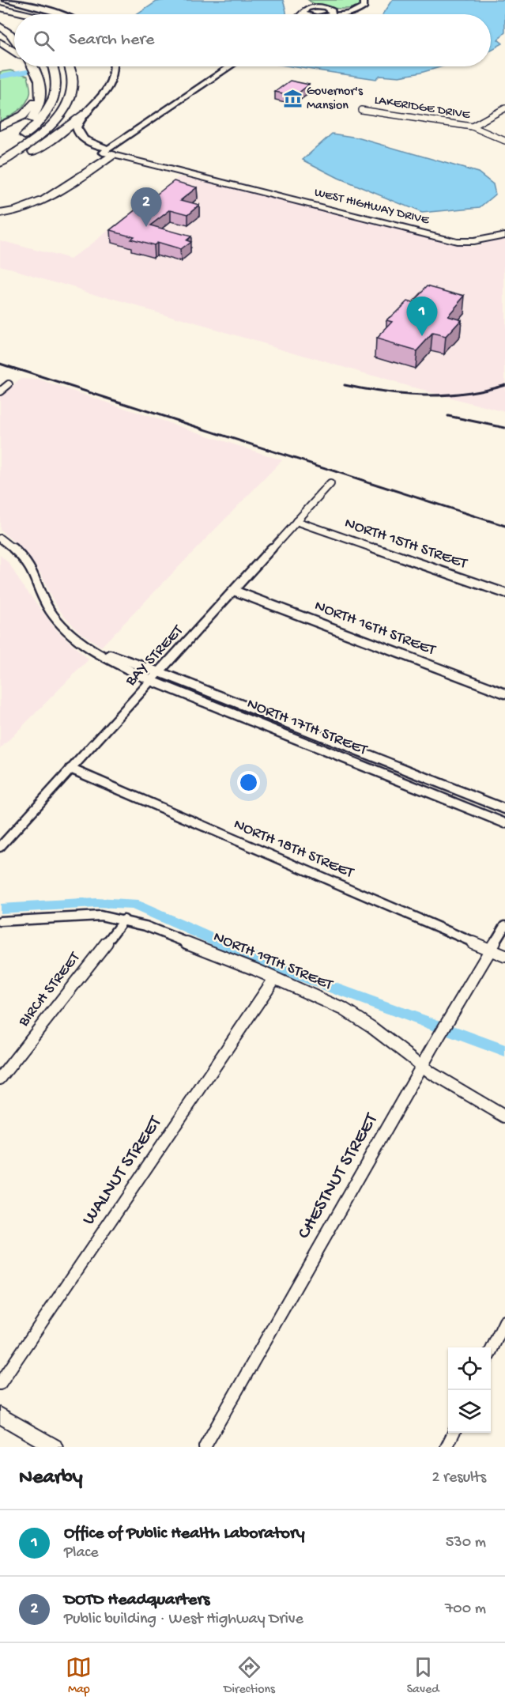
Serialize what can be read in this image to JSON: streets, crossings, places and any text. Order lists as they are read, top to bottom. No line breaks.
{"streets":{"street":["LAKERIDGE DRIVE","WEST HIGHWAY DRIVE","NORTH 15TH STREET","NORTH 16TH STREET","BAY STREET","NORTH 17TH STREET","NORTH 18TH STREET","NORTH 19TH STREET","BIRCH STREET","WALNUT STREET","CHESTNUT STREET"]},"crossings":[["NORTH 15TH STREET","BAY STREET"],["NORTH 16TH STREET","BAY STREET"],["BAY STREET","NORTH 17TH STREET"],["BAY STREET","NORTH 18TH STREET"],["NORTH 18TH STREET","CHESTNUT STREET"],["NORTH 19TH STREET","BIRCH STREET"],["NORTH 19TH STREET","WALNUT STREET"],["NORTH 19TH STREET","CHESTNUT STREET"]],"places":{"museum":["Governor's Mansion"]},"page":{"search":"Search here","pins":["2","1"],"heading":["Nearby","2 results"],"list":[{"mark":"1","name":"Office of Public Health Laboratory","note":"Place","value":"530 m"},{"mark":"2","name":"DOTD Headquarters","note":"Public building · West Highway Drive","value":"700 m"}],"nav":["Map","Directions","Saved"]}}
